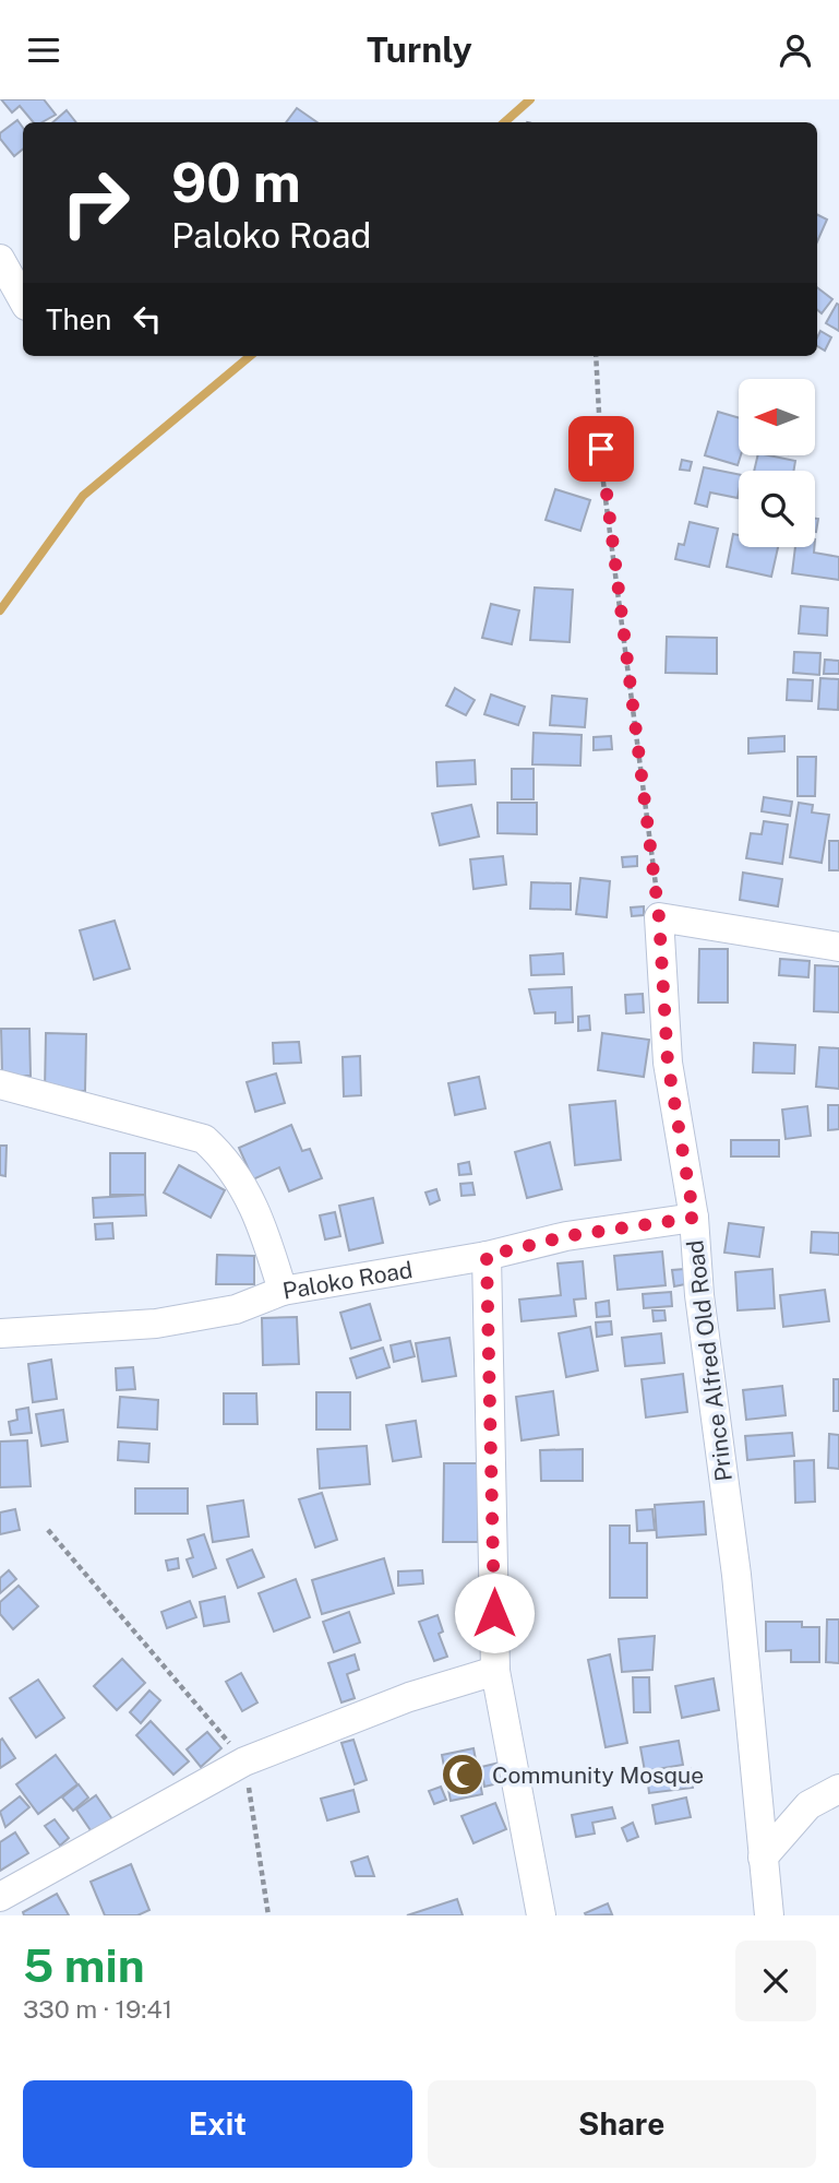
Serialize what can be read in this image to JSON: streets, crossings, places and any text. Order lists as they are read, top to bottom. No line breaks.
{"streets":{"street":["Paloko Road","Prince Alfred Old Road"]},"crossings":[["Paloko Road","Prince Alfred Old Road"]],"places":{"mosque":["Community Mosque"]},"north":"left","page":{"header":"Turnly","turn":["90 m","Paloko Road"],"then":"Then","heading":["5 min","330 m · 19:41"],"buttons":["Exit","Share"]}}
